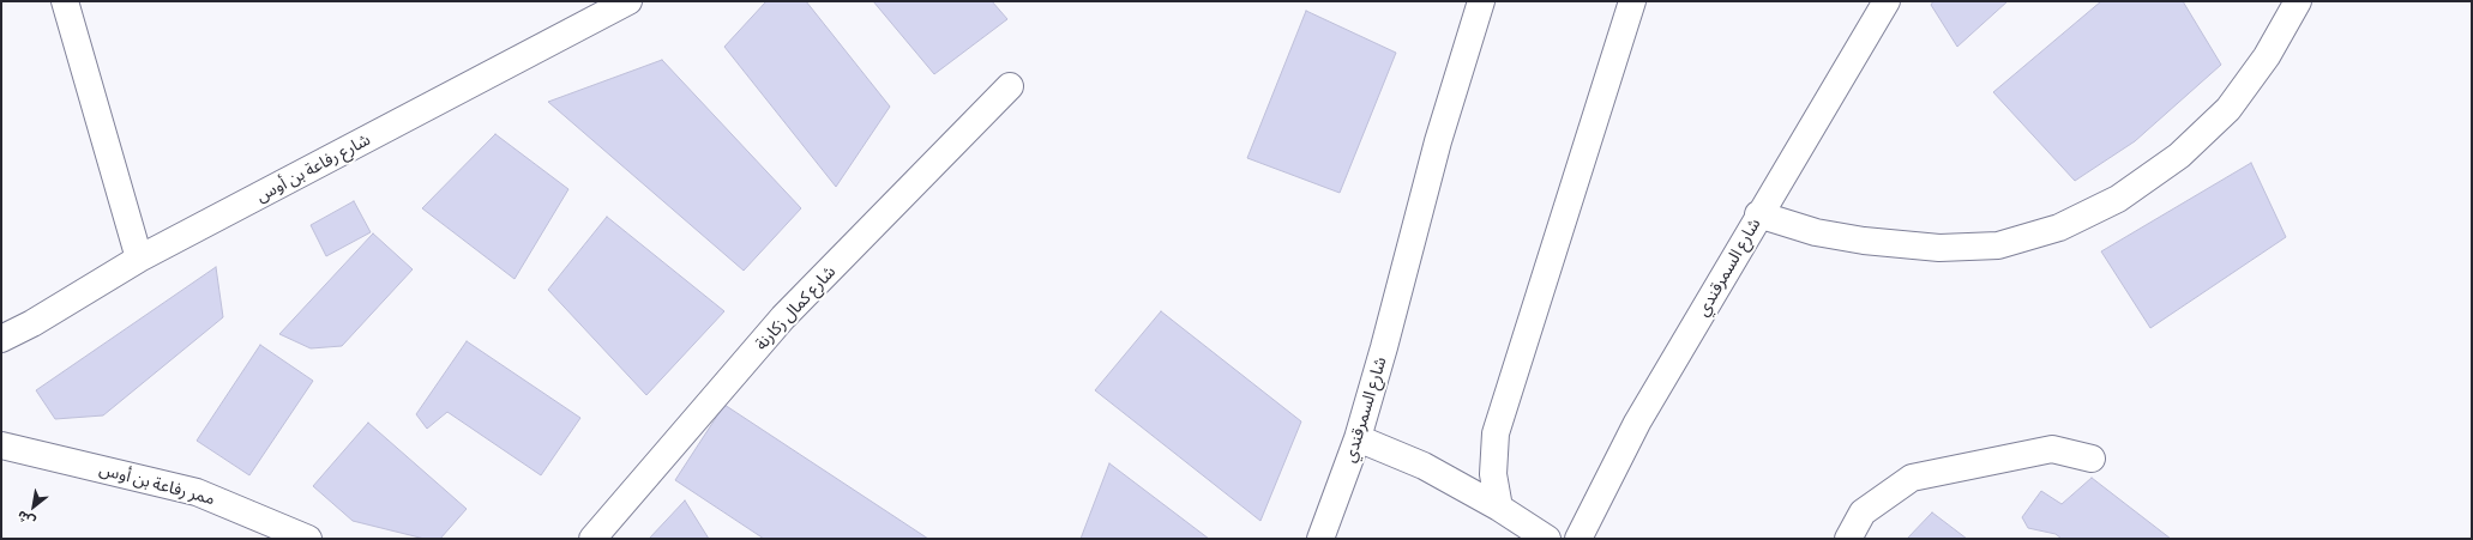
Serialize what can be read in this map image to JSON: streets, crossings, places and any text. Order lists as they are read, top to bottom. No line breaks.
{"streets":{"street":["شارع رفاعة بن أوس","شارع السمرقندي","شارع كمال زكارنة","ممر رفاعة بن أوس"]},"north":"bottom left"}
